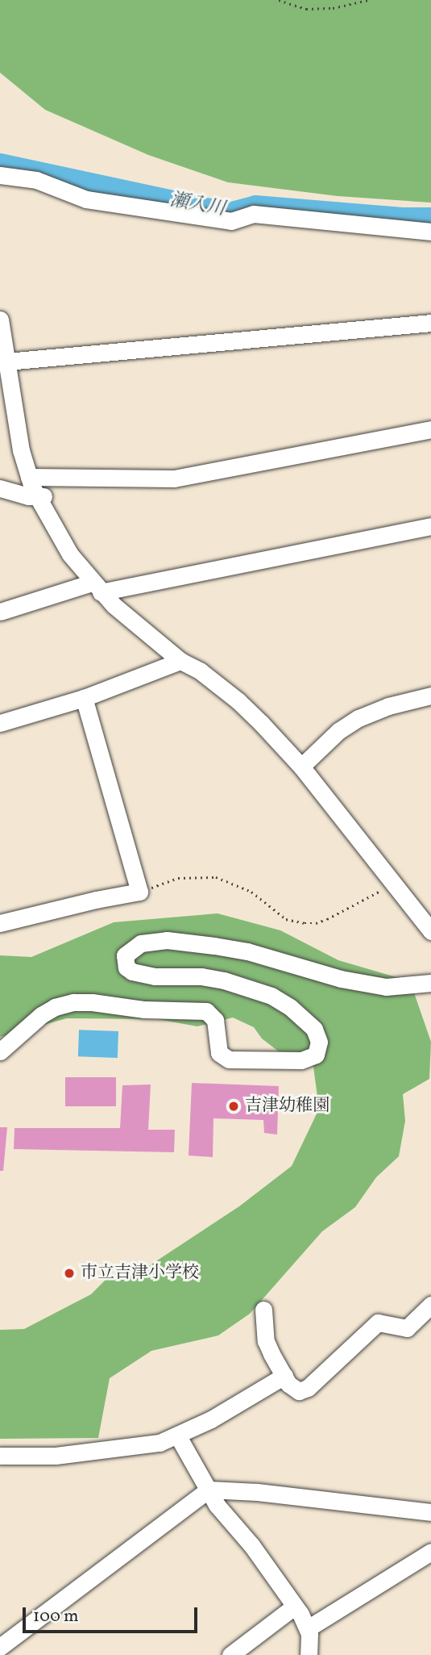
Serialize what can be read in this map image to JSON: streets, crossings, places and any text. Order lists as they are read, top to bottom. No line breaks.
{"water":["瀬入川"],"places":["吉津幼稚園","市立吉津小学校"],"scale_bar":"100 m"}
